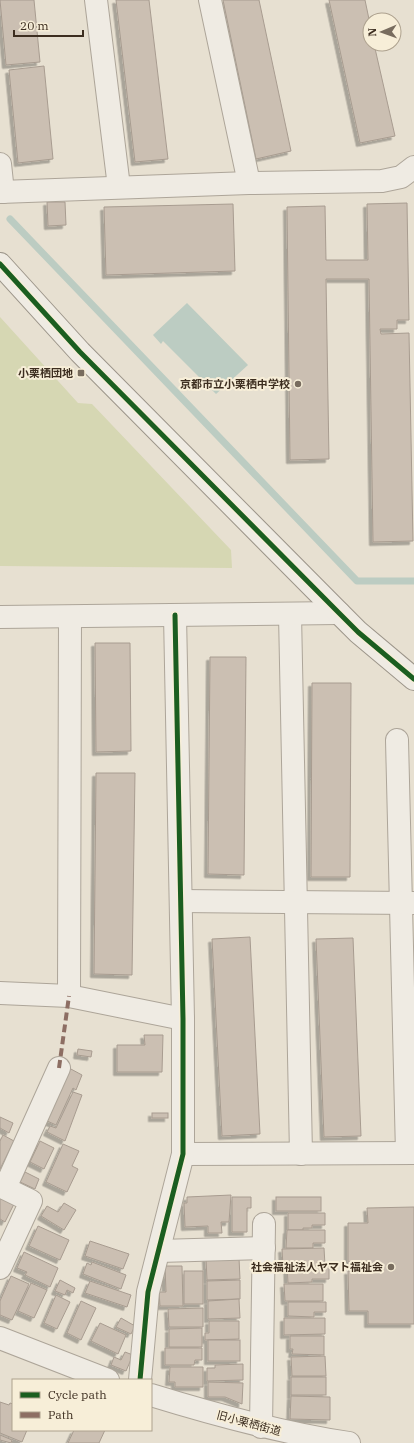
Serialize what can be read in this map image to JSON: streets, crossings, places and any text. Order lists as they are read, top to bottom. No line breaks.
{"streets":{"street":["旧小栗栖街道"]},"places":{"transit":["小栗栖団地"],"other":["京都市立小栗栖中学校","社会福祉法人ヤマト福祉会"]},"legend":["Cycle path","Path"],"scale_bar":"20 m","north":"left"}
